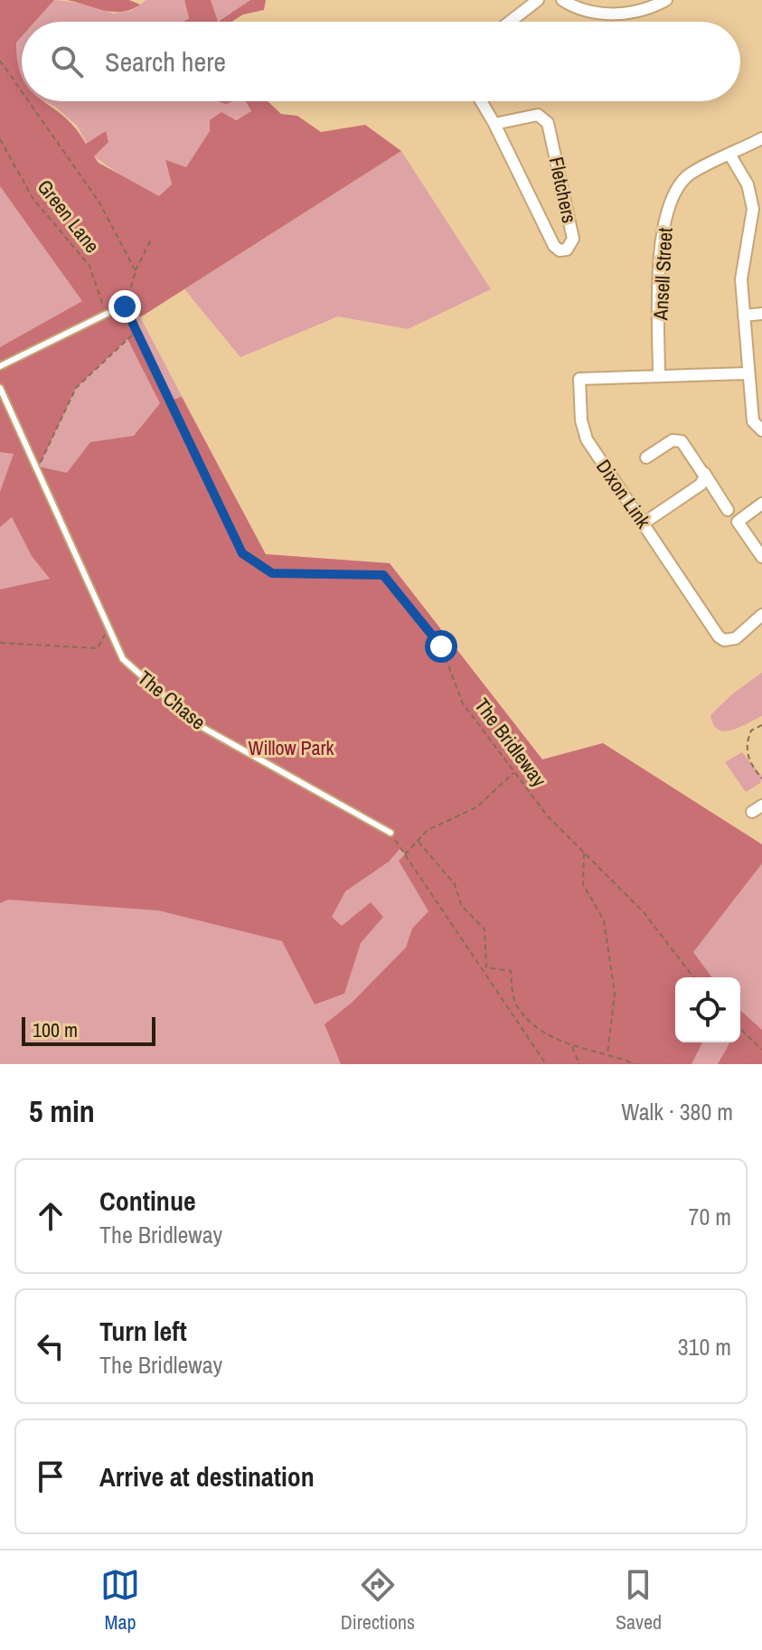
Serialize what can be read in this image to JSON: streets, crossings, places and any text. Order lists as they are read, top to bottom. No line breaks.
{"streets":{"street":["Fletchers","Ansell Street","Dixon Link"],"lane":["The Chase"],"path":["Green Lane","The Bridleway"]},"crossings":[["Ansell Street","Dixon Link"]],"parks":["Willow Park"],"scale_bar":"100 m","page":{"search":"Search here","scale":"100 m","heading":["5 min","Walk · 380 m"],"list":[["Continue","The Bridleway","70 m"],["Turn left","The Bridleway","310 m"],"Arrive at destination"],"nav":["Map","Directions","Saved"]}}
